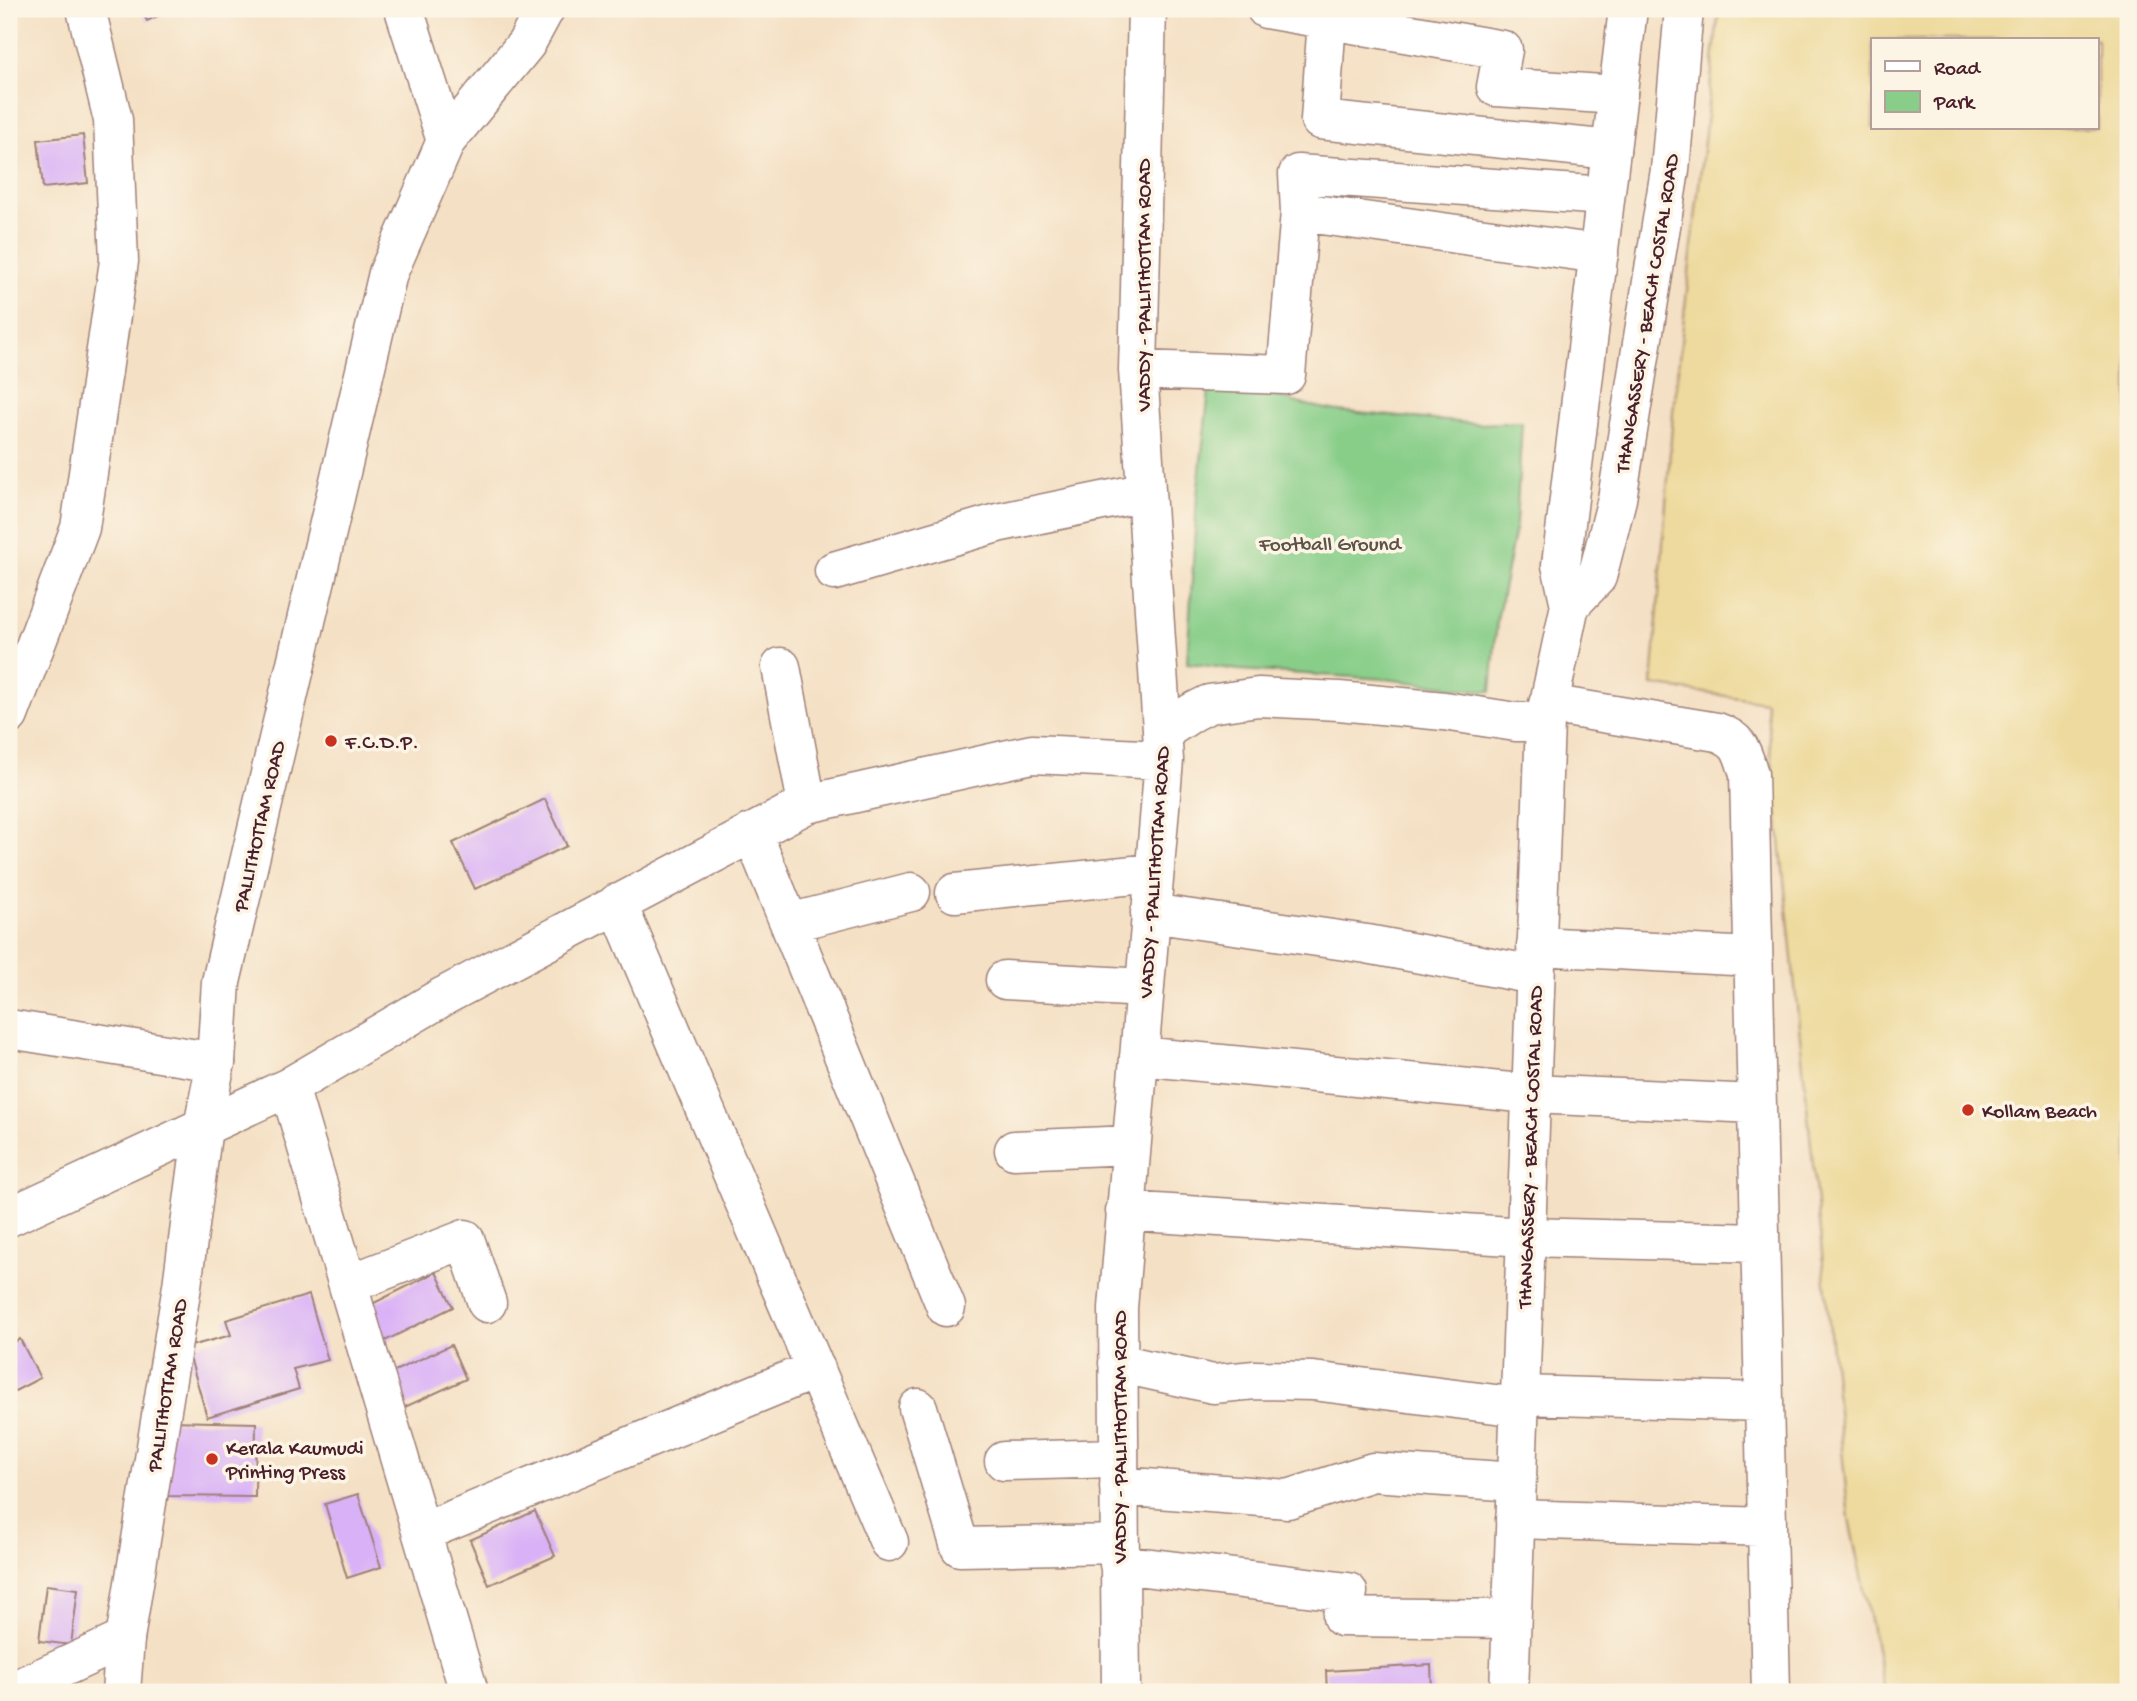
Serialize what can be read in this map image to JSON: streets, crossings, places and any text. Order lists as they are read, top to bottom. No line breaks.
{"streets":{"street":["VADDY - PALLITHOTTAM ROAD","THANGASSERY - BEACH COSTAL ROAD","PALLITHOTTAM ROAD"]},"parks":["Football Ground"],"places":["F.C.D.P.","Kollam Beach","Kerala Kaumudi Printing Press"],"legend":["Road","Park"]}
